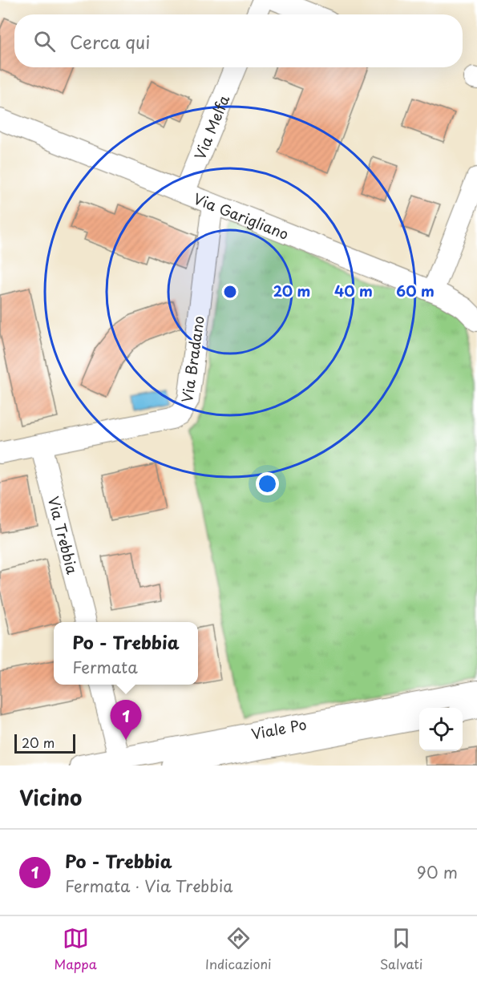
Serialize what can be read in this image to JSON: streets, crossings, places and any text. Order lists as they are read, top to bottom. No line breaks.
{"streets":{"street":["Via Melfa","Via Garigliano","Via Bradano","Via Trebbia","Viale Po"]},"crossings":[["Via Melfa","Via Garigliano"],["Via Garigliano","Via Bradano"],["Via Bradano","Via Trebbia"]],"scale_bar":"20 m","page":{"search":"Cerca qui","popup":["Po - Trebbia","Fermata"],"pins":"1","scale":"20 m","heading":"Vicino","list":[{"mark":"1","name":"Po - Trebbia","note":"Fermata · Via Trebbia","value":"90 m"}],"nav":["Mappa","Indicazioni","Salvati"]},"rings":["20 m","40 m","60 m"]}
